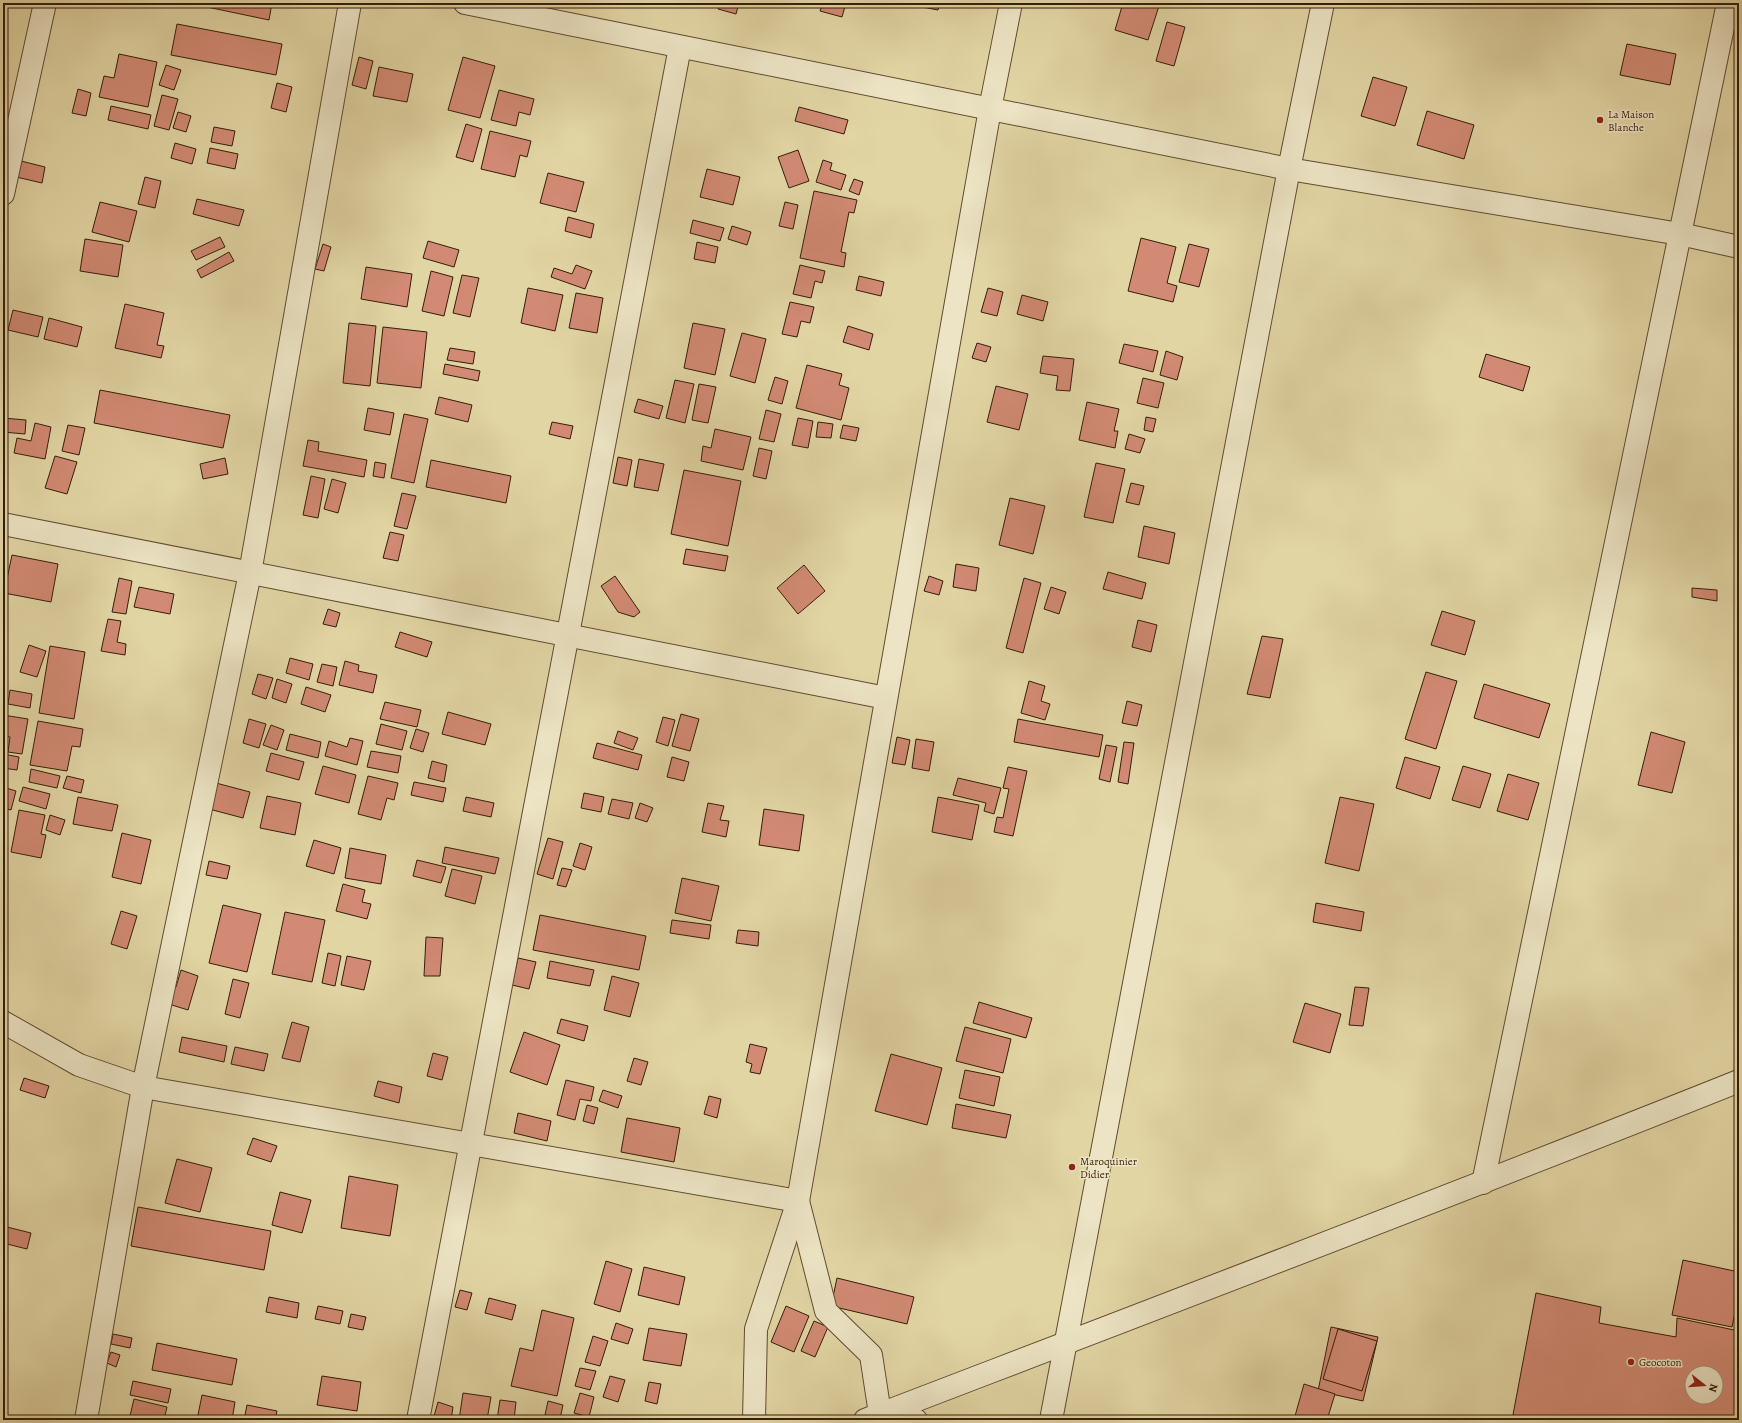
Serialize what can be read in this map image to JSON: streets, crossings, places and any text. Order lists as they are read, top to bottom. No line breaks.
{"places":["La Maison Blanche","Maroquinier Didier","Geocoton"],"north":"right"}
